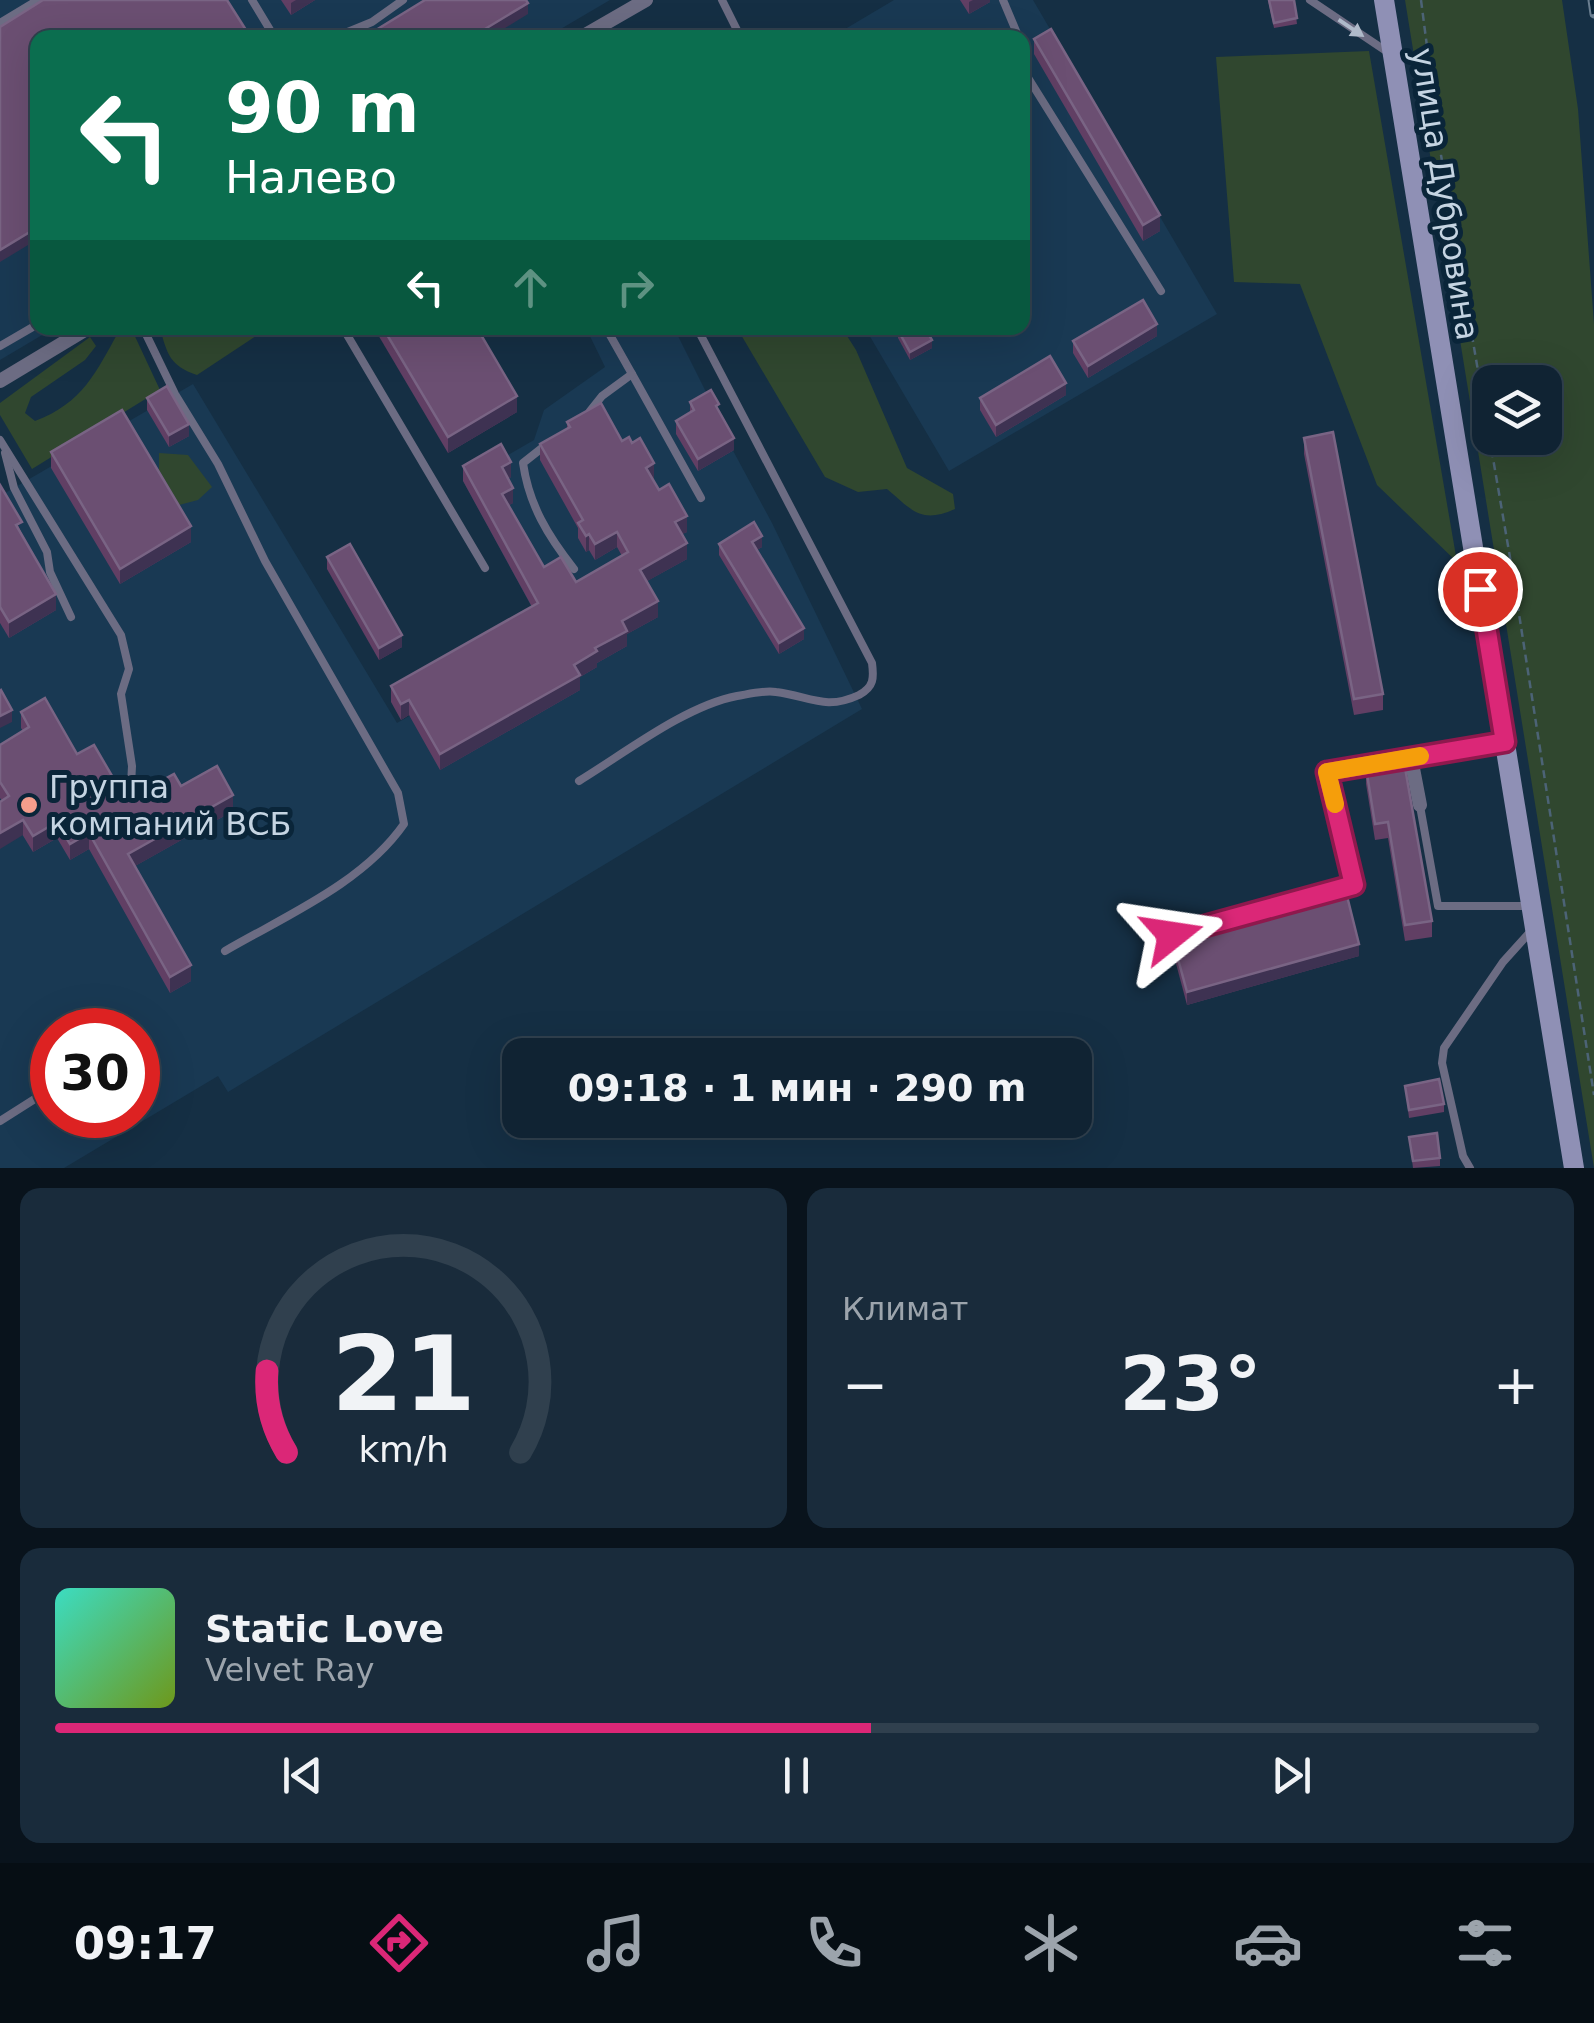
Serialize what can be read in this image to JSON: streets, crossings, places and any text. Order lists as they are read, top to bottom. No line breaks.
{"streets":{"main road":["улица Дубровина"]},"places":["Группа компаний ВСБ"],"page":{"turn":["90 m","Налево"],"limit":"30","trip":"09:18 · 1 мин · 290 m","tile":"Климат","heat":["−","23°","+"],"song":["Static Love","Velvet Ray"],"tabs":"09:17","gauge":["21","km/h"]}}
